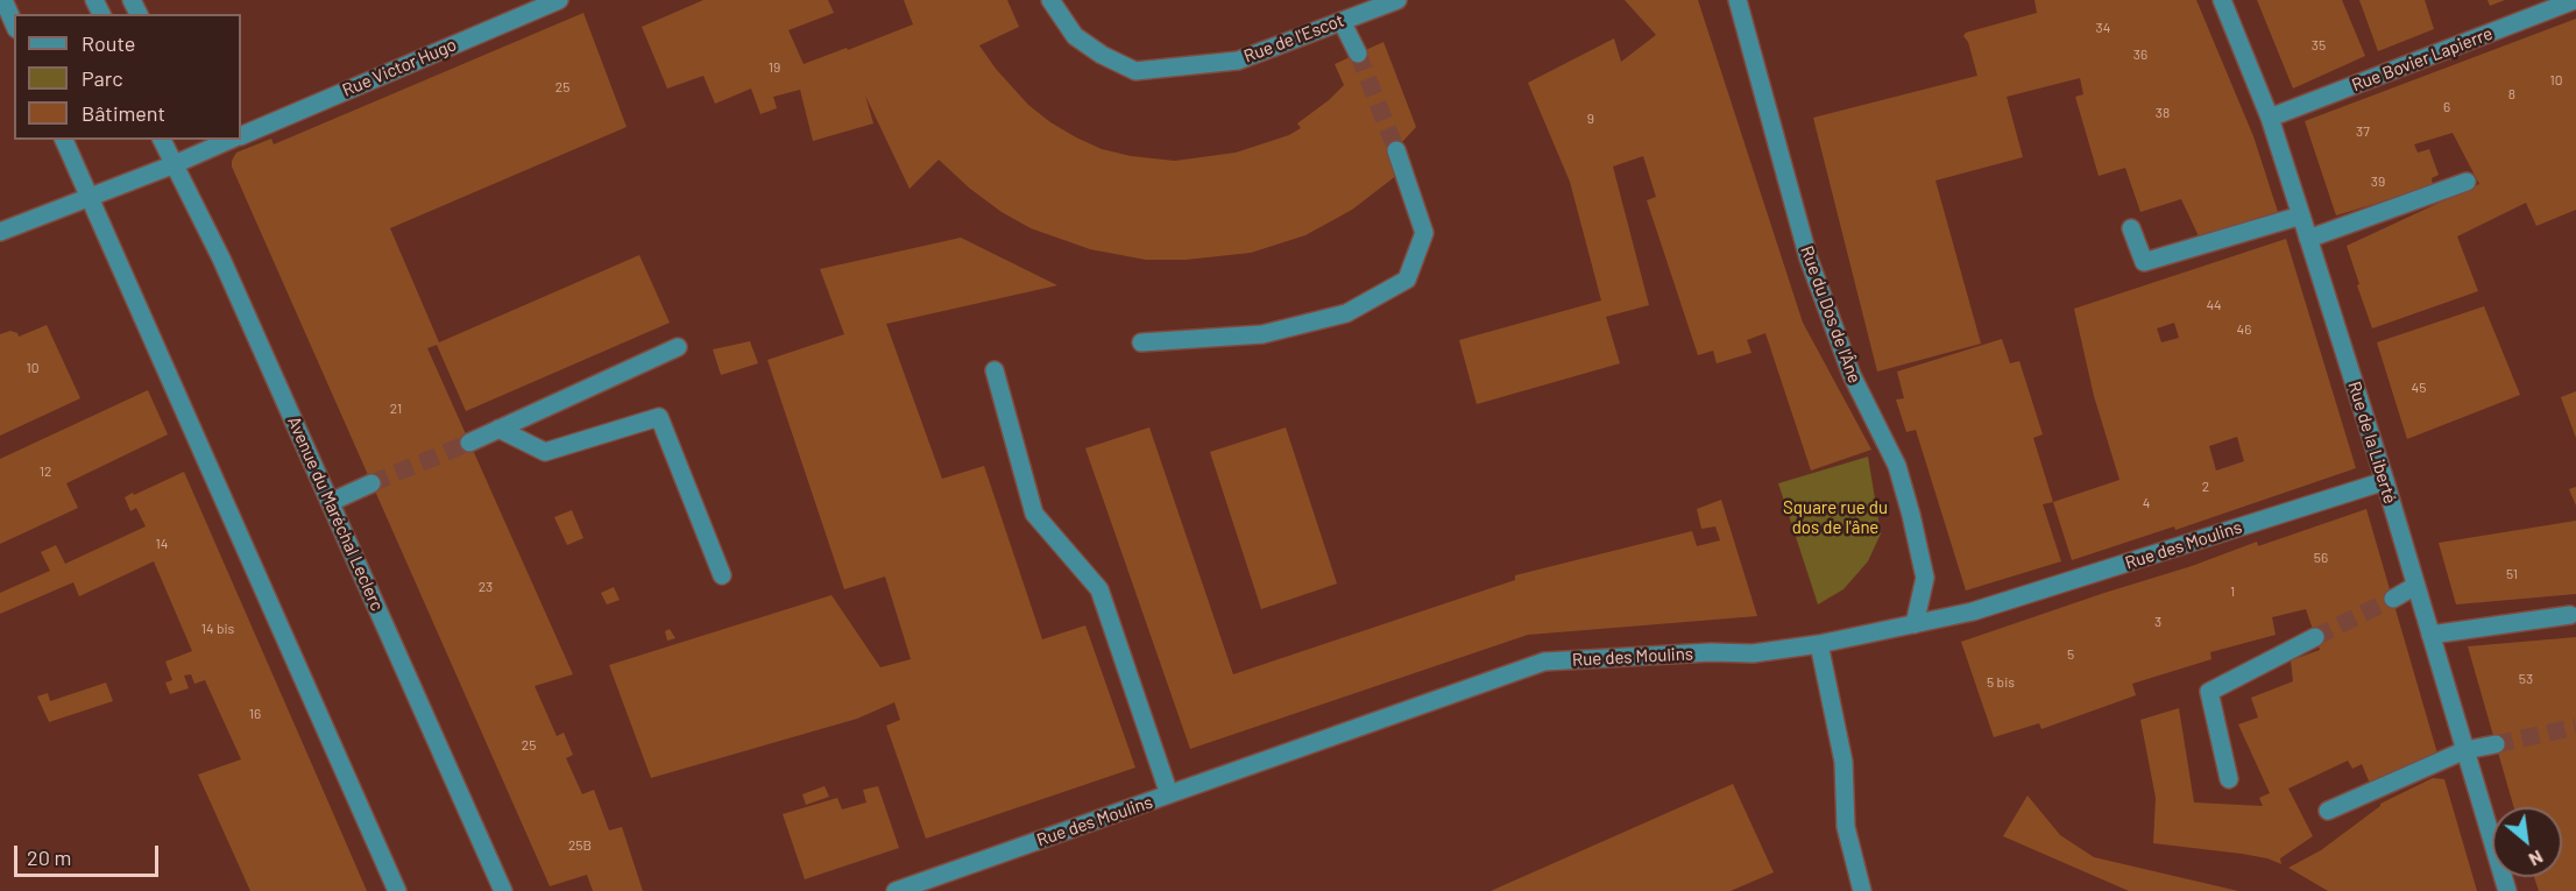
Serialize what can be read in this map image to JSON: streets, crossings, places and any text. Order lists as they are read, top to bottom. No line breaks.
{"streets":{"street":["Rue de l'Escot","Rue Bovier Lapierre","Rue Victor Hugo","Rue du Dos de l'Âne","Rue de la Liberté","Avenue du Maréchal Leclerc","Rue des Moulins"]},"crossings":[["Rue Bovier Lapierre","Rue de la Liberté"],["Rue Victor Hugo","Avenue du Maréchal Leclerc"],["Rue du Dos de l'Âne","Rue des Moulins"],["Rue de la Liberté","Rue des Moulins"]],"parks":["Square rue du dos de l'âne"],"house_numbers":["34","35","36","19","10","25","8","6","38","9","37","39","44","46","10","45","21","12","2","4","14","56","51","23","1","3","14 bis","5","53","5 bis","16","25","25B"],"legend":["Route","Parc","Bâtiment"],"scale_bar":"20 m","north":"bottom right"}
